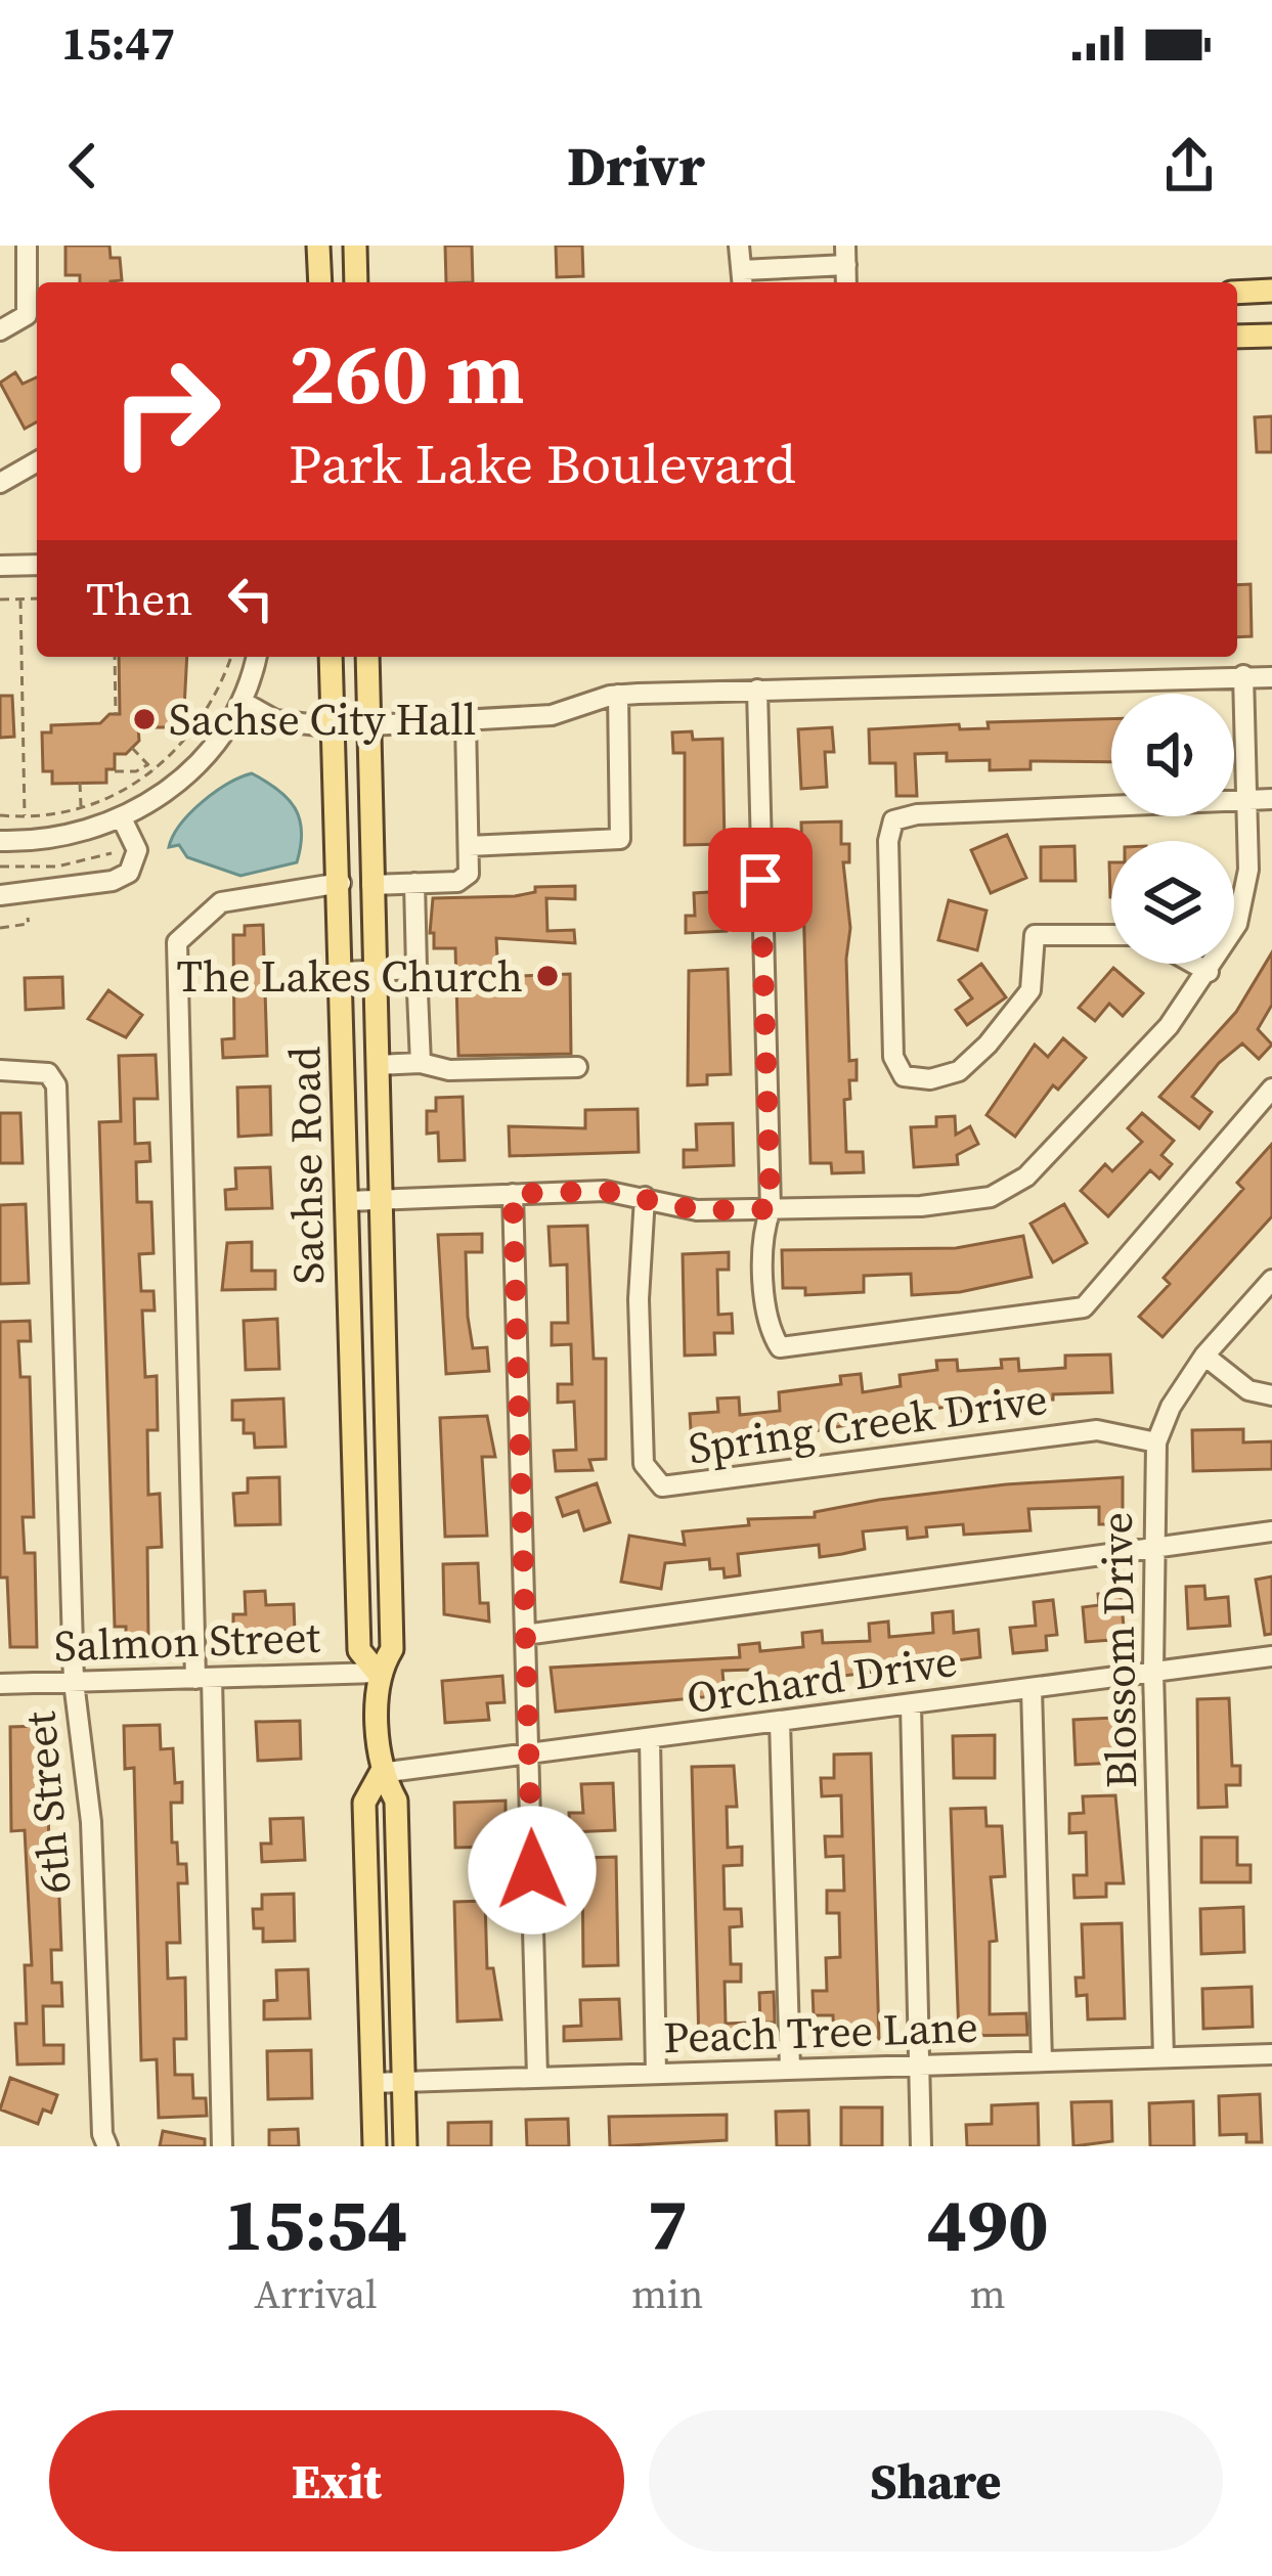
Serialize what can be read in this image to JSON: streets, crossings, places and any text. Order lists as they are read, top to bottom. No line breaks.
{"streets":{"main road":["Sachse Road"],"street":["Spring Creek Drive","Salmon Street","Blossom Drive","Orchard Drive","6th Street","Peach Tree Lane"]},"crossings":[["Sachse Road","Salmon Street"],["Sachse Road","Orchard Drive"],["Sachse Road","Peach Tree Lane"],["Spring Creek Drive","Blossom Drive"],["Salmon Street","6th Street"],["Blossom Drive","Orchard Drive"],["Blossom Drive","Peach Tree Lane"]],"places":["Sachse City Hall","The Lakes Church"],"page":{"status":"15:47","header":"Drivr","turn":["260 m","Park Lake Boulevard"],"then":"Then","eta":["15:54","Arrival","7","min","490","m"],"buttons":["Exit","Share"]}}
